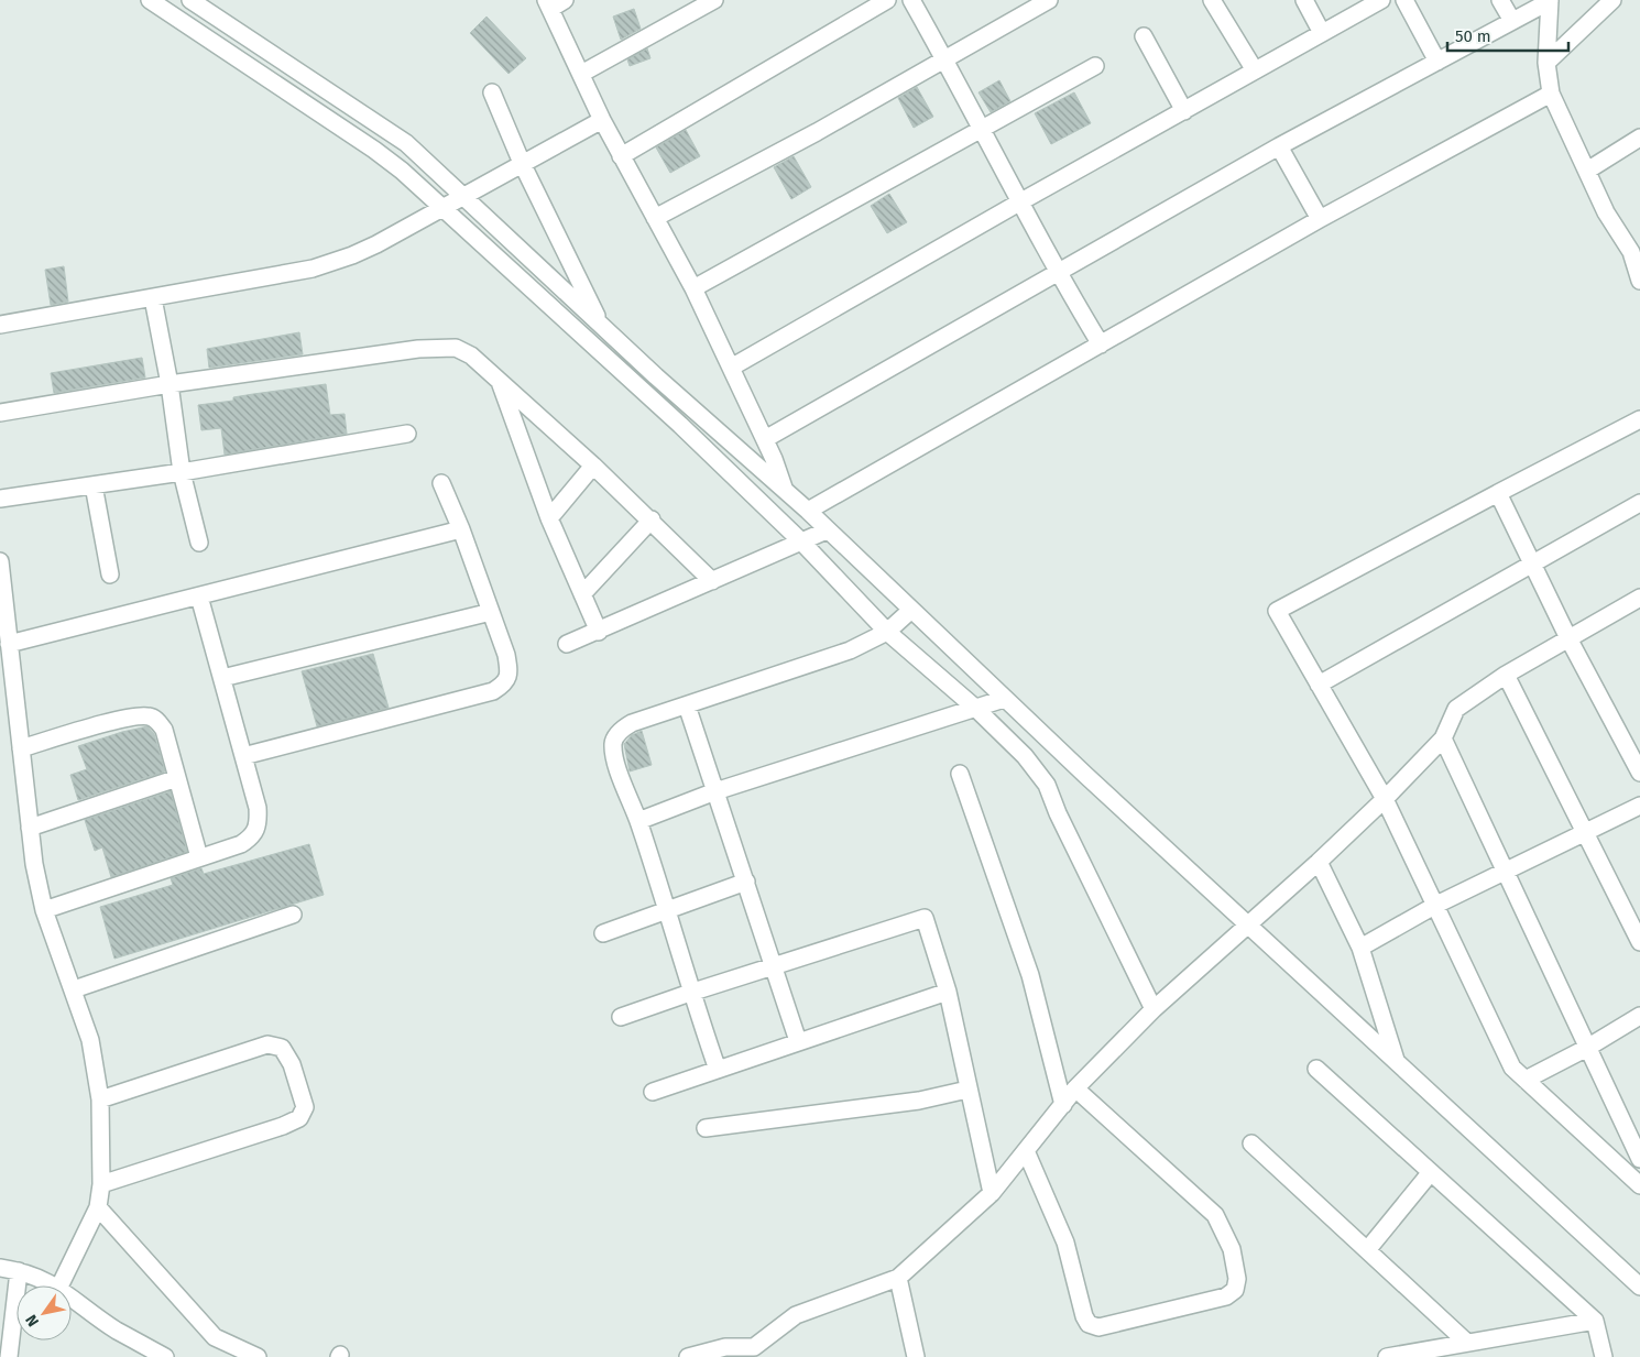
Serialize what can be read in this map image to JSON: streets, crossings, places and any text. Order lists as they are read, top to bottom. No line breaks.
{"scale_bar":"50 m","north":"bottom left"}
